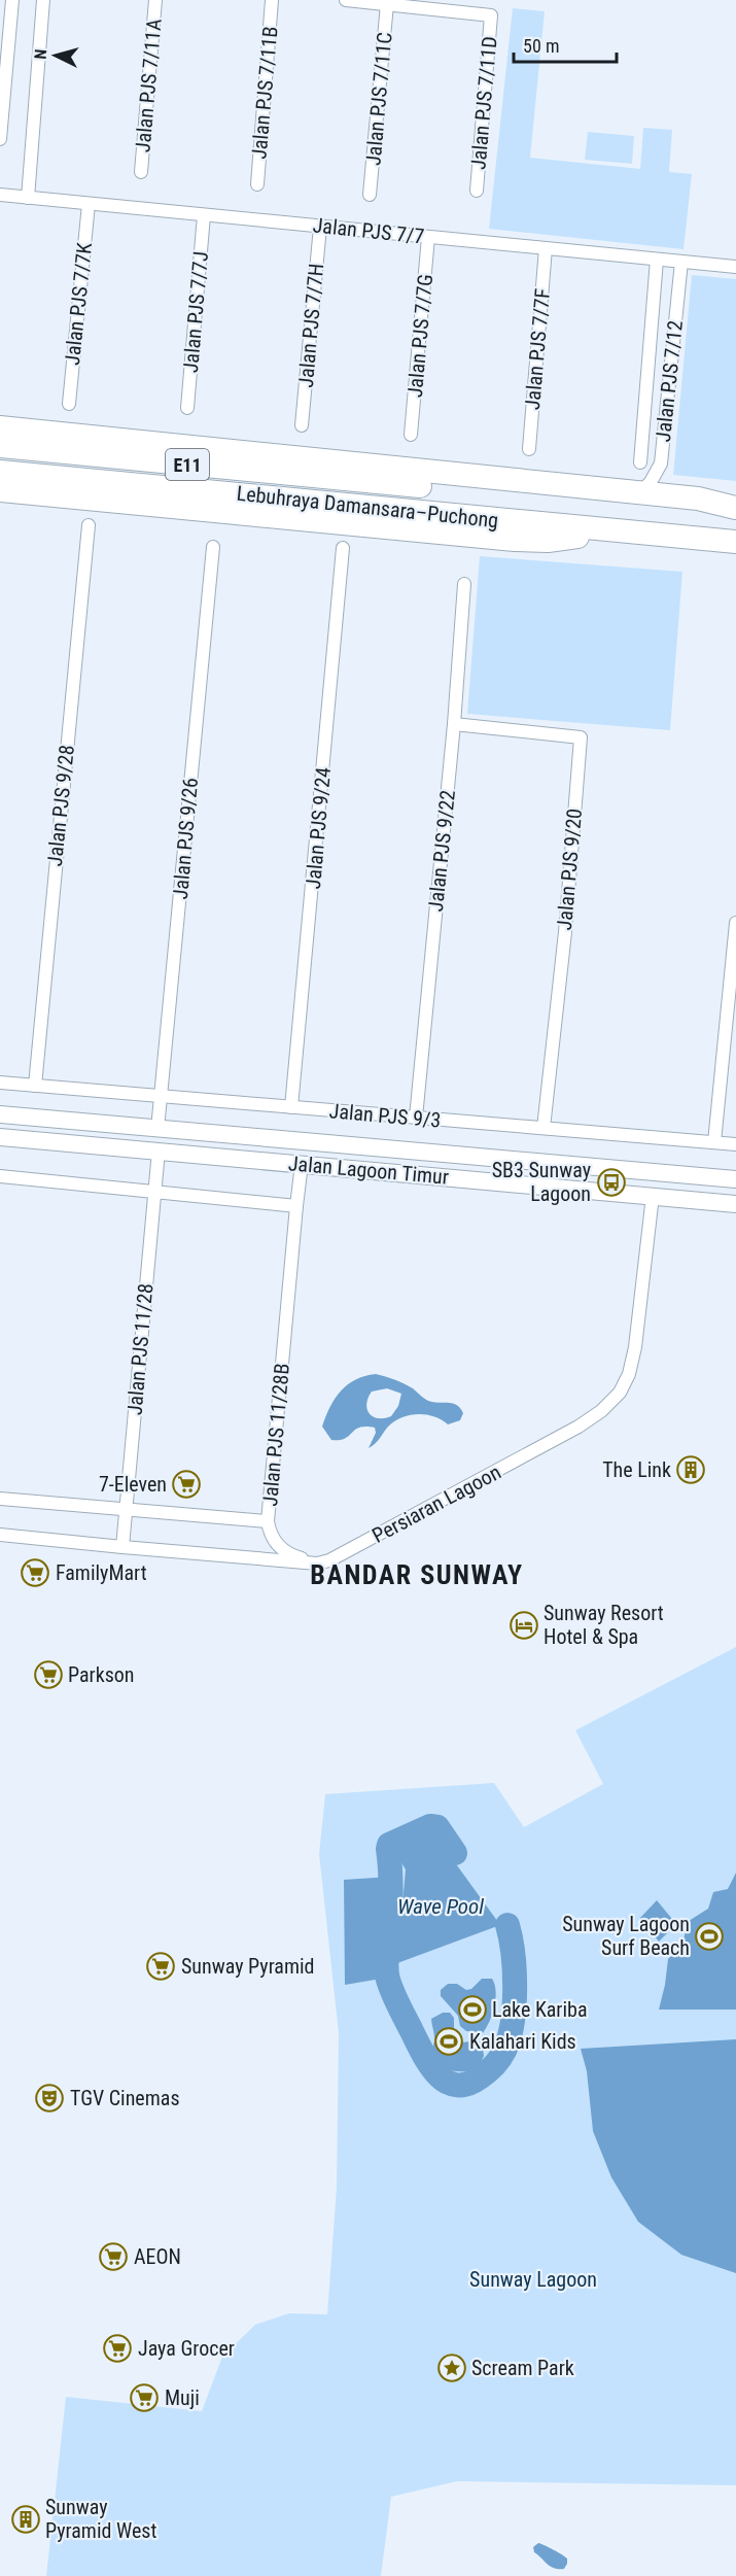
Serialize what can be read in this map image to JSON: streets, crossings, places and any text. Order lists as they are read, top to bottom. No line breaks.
{"streets":{"highway":["E11","Lebuhraya Damansara–Puchong"],"main road":["Jalan Lagoon Timur"],"street":["Jalan PJS 7/11A","Jalan PJS 7/11B","Jalan PJS 7/11C","Jalan PJS 7/11D","Jalan PJS 7/7","Jalan PJS 7/7K","Jalan PJS 7/7J","Jalan PJS 7/7H","Jalan PJS 7/7G","Jalan PJS 7/7F","Jalan PJS 7/12","Jalan PJS 9/28","Jalan PJS 9/24","Jalan PJS 9/26","Jalan PJS 9/22","Jalan PJS 9/20","Jalan PJS 9/3","Jalan PJS 11/28","Jalan PJS 11/28B","Persiaran Lagoon"]},"crossings":[["Jalan PJS 7/11C","Jalan PJS 7/11D"],["Jalan PJS 7/7","Jalan PJS 7/7K"],["Jalan PJS 7/7","Jalan PJS 7/7J"],["Jalan PJS 7/7","Jalan PJS 7/7H"],["Jalan PJS 7/7","Jalan PJS 7/7G"],["Jalan PJS 7/7","Jalan PJS 7/7F"],["Jalan PJS 7/7","Jalan PJS 7/12"],["Jalan PJS 9/28","Jalan PJS 9/3"],["Jalan PJS 9/24","Jalan PJS 9/3"],["Jalan PJS 9/26","Jalan PJS 9/3"],["Jalan PJS 9/26","Jalan Lagoon Timur"],["Jalan PJS 9/22","Jalan PJS 9/20"],["Jalan PJS 9/22","Jalan PJS 9/3"],["Jalan PJS 9/20","Jalan PJS 9/3"],["Jalan Lagoon Timur","Jalan PJS 11/28"],["Jalan Lagoon Timur","Jalan PJS 11/28B"],["Jalan Lagoon Timur","Persiaran Lagoon"],["Jalan PJS 11/28","Jalan PJS 11/28B"],["Jalan PJS 11/28","Persiaran Lagoon"]],"districts":["BANDAR SUNWAY"],"water":["Wave Pool"],"parks":["Sunway Lagoon"],"places":{"bus stop":["SB3 Sunway Lagoon"],"building":["The Link","Sunway Pyramid West"],"supermarket":["7-Eleven","FamilyMart","Parkson","Sunway Pyramid","AEON","Jaya Grocer","Muji"],"hotel":["Sunway Resort Hotel & Spa"],"sports":["Sunway Lagoon Surf Beach","Lake Kariba","Kalahari Kids"],"theatre":["TGV Cinemas"],"place":["Scream Park"]},"scale_bar":"50 m","north":"left"}
